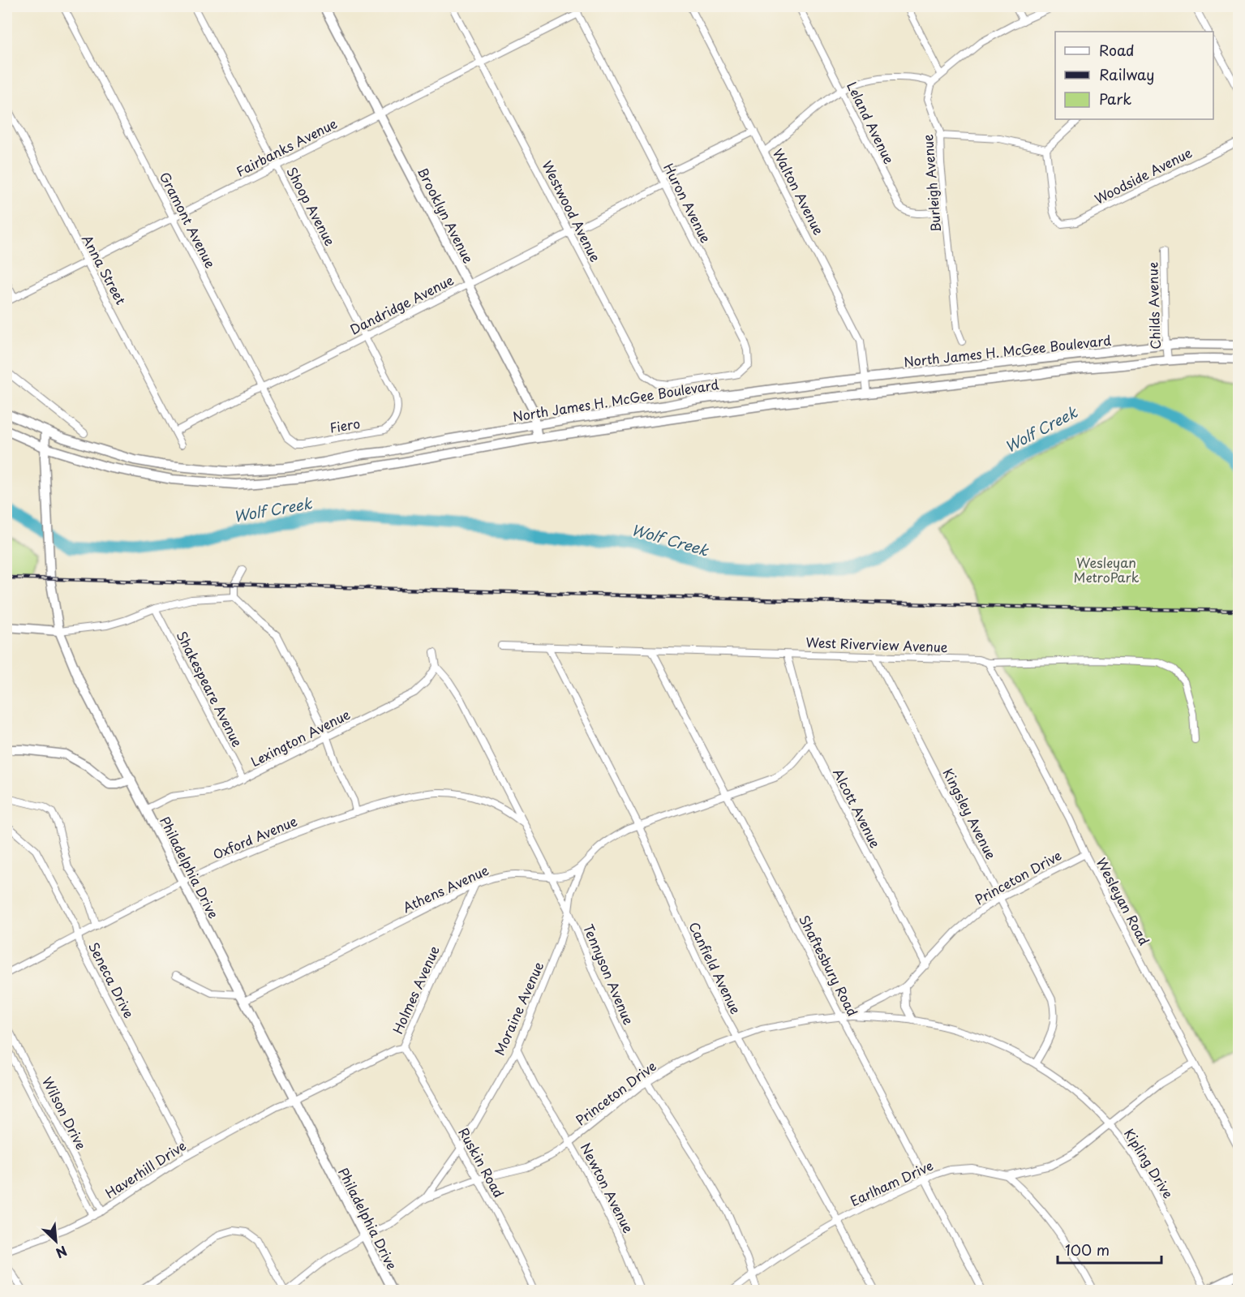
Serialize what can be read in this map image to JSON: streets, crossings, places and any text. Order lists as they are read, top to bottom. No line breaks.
{"streets":{"main road":["Brooklyn Avenue","North James H. McGee Boulevard","Philadelphia Drive"],"street":["Leland Avenue","Fairbanks Avenue","Woodside Avenue","Burleigh Avenue","Walton Avenue","Huron Avenue","Shoop Avenue","Westwood Avenue","Gramont Avenue","Anna Street","Dandridge Avenue","Childs Avenue","Fiero","West Riverview Avenue","Shakespeare Avenue","Lexington Avenue","Alcott Avenue","Kingsley Avenue","Oxford Avenue","Princeton Drive","Athens Avenue","Wesleyan Road","Shaftesbury Road","Canfield Avenue","Tennyson Avenue","Seneca Drive","Holmes Avenue","Moraine Avenue","Wilson Drive","Ruskin Road","Kipling Drive","Haverhill Drive","Earlham Drive","Newton Avenue"]},"crossings":[["Leland Avenue","Burleigh Avenue"],["Fairbanks Avenue","Huron Avenue"],["Fairbanks Avenue","Shoop Avenue"],["Fairbanks Avenue","Westwood Avenue"],["Fairbanks Avenue","Brooklyn Avenue"],["Fairbanks Avenue","Gramont Avenue"],["Fairbanks Avenue","Anna Street"],["Walton Avenue","North James H. McGee Boulevard"],["Huron Avenue","Westwood Avenue"],["Huron Avenue","Dandridge Avenue"],["Shoop Avenue","Dandridge Avenue"],["Shoop Avenue","Fiero"],["Westwood Avenue","Dandridge Avenue"],["Brooklyn Avenue","Dandridge Avenue"],["Brooklyn Avenue","North James H. McGee Boulevard"],["Gramont Avenue","Dandridge Avenue"],["Gramont Avenue","Fiero"],["Anna Street","Dandridge Avenue"],["Childs Avenue","North James H. McGee Boulevard"],["North James H. McGee Boulevard","Philadelphia Drive"],["West Riverview Avenue","Alcott Avenue"],["West Riverview Avenue","Kingsley Avenue"],["West Riverview Avenue","Wesleyan Road"],["West Riverview Avenue","Shaftesbury Road"],["West Riverview Avenue","Canfield Avenue"],["Shakespeare Avenue","Lexington Avenue"],["Lexington Avenue","Philadelphia Drive"],["Lexington Avenue","Tennyson Avenue"],["Alcott Avenue","Princeton Drive"],["Alcott Avenue","Athens Avenue"],["Kingsley Avenue","Princeton Drive"],["Kingsley Avenue","Kipling Drive"],["Oxford Avenue","Philadelphia Drive"],["Oxford Avenue","Tennyson Avenue"],["Oxford Avenue","Seneca Drive"],["Philadelphia Drive","Princeton Drive"],["Philadelphia Drive","Athens Avenue"],["Philadelphia Drive","Holmes Avenue"],["Philadelphia Drive","Haverhill Drive"],["Princeton Drive","Wesleyan Road"],["Princeton Drive","Shaftesbury Road"],["Princeton Drive","Canfield Avenue"],["Princeton Drive","Tennyson Avenue"],["Princeton Drive","Moraine Avenue"],["Princeton Drive","Ruskin Road"],["Princeton Drive","Kipling Drive"],["Princeton Drive","Newton Avenue"],["Athens Avenue","Shaftesbury Road"],["Athens Avenue","Canfield Avenue"],["Athens Avenue","Tennyson Avenue"],["Athens Avenue","Holmes Avenue"],["Athens Avenue","Moraine Avenue"],["Wesleyan Road","Earlham Drive"],["Shaftesbury Road","Earlham Drive"],["Canfield Avenue","Earlham Drive"],["Tennyson Avenue","Moraine Avenue"],["Tennyson Avenue","Earlham Drive"],["Seneca Drive","Haverhill Drive"],["Holmes Avenue","Ruskin Road"],["Holmes Avenue","Haverhill Drive"],["Moraine Avenue","Ruskin Road"],["Moraine Avenue","Newton Avenue"],["Wilson Drive","Haverhill Drive"],["Kipling Drive","Earlham Drive"]],"water":["Wolf Creek"],"parks":["Wesleyan MetroPark"],"legend":["Road","Railway","Park"],"scale_bar":"100 m","north":"bottom right"}
